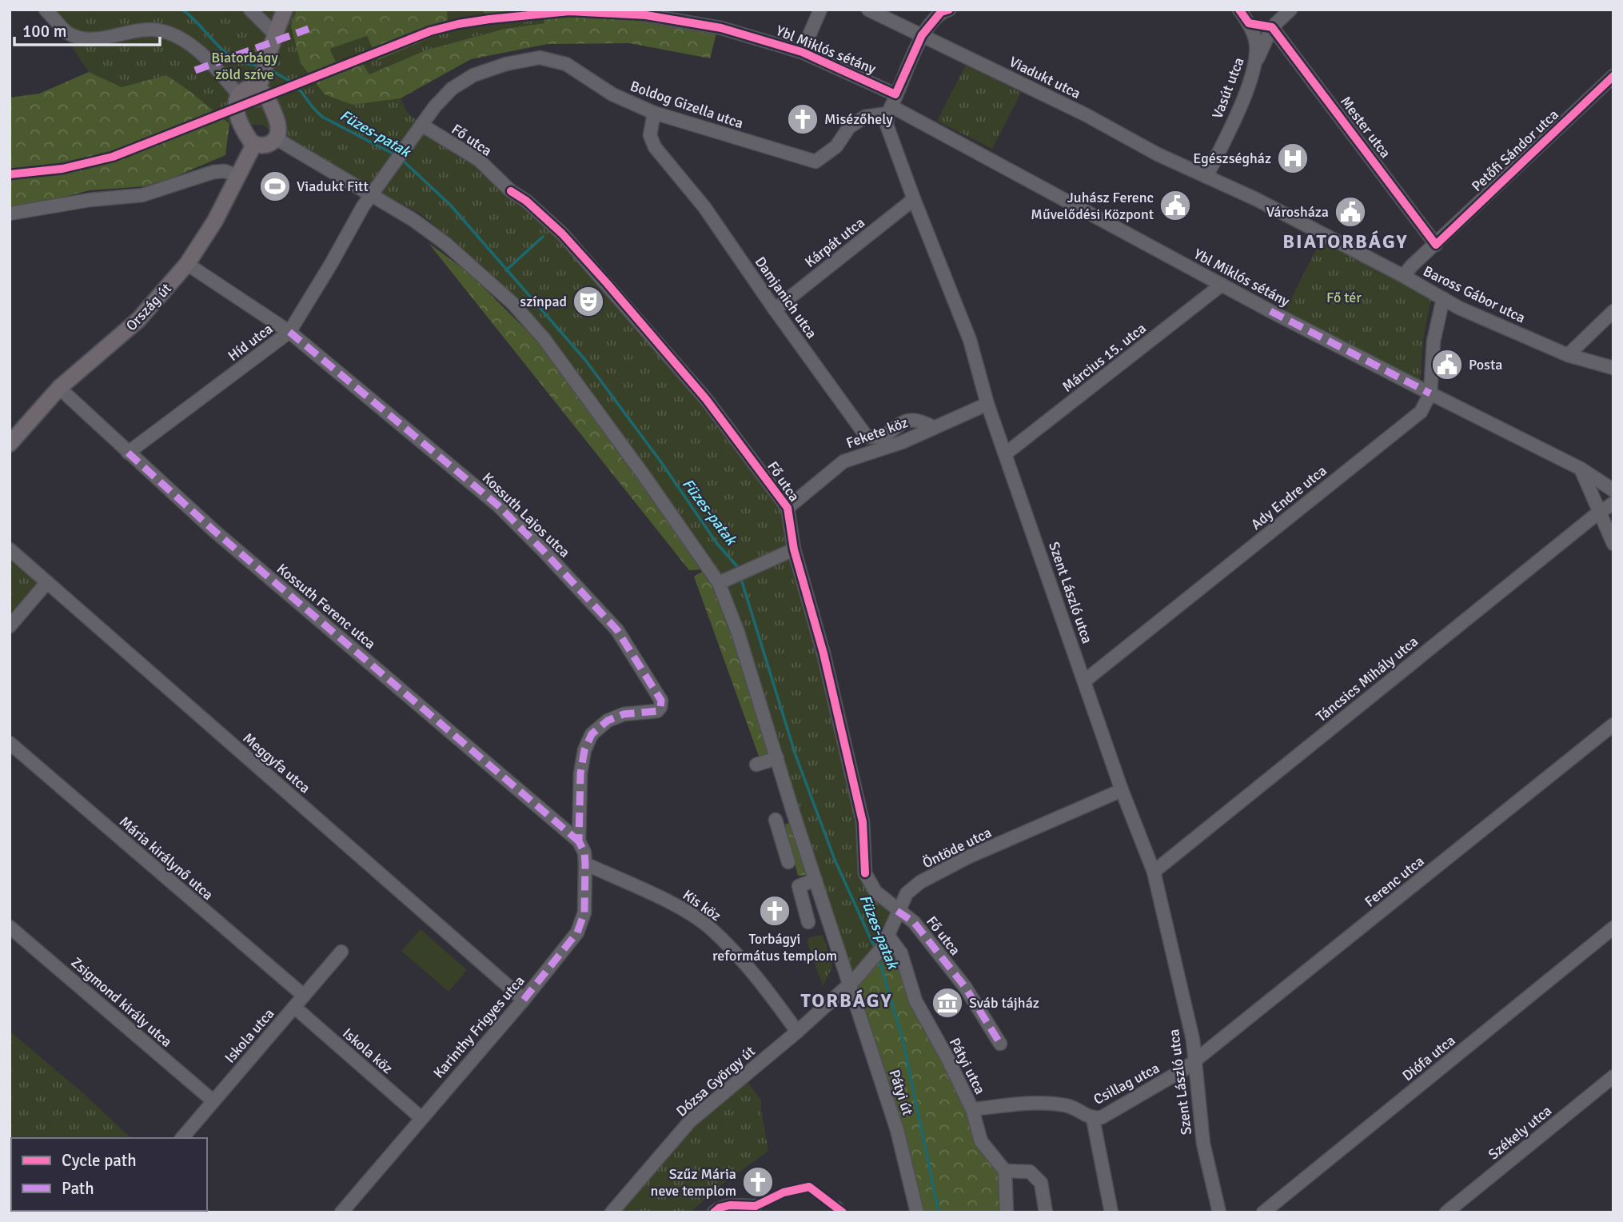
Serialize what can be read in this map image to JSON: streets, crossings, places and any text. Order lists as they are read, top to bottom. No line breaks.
{"streets":{"main road":["Ország út"],"street":["Ybl Miklós sétány","Viadukt utca","Vasút utca","Boldog Gizella utca","Mester utca","Fő utca","Petőfi Sándor utca","Kárpát utca","Baross Gábor utca","Damjanich utca","Híd utca","Március 15. utca","Fekete köz","Ady Endre utca","Kossuth Lajos utca","Szent László utca","Kossuth Ferenc utca","Táncsics Mihály utca","Meggyfa utca","Öntöde utca","Mária királynő utca","Ferenc utca","Kis köz","Zsigmond király utca","Karinthy Frigyes utca","Iskola utca","Iskola köz","Diófa utca","Pátyi utca","Dózsa György út","Csillag utca","Pátyi út","Székely utca"]},"crossings":[["Ybl Miklós sétány","Boldog Gizella utca"],["Ybl Miklós sétány","Március 15. utca"],["Ybl Miklós sétány","Ady Endre utca"],["Ybl Miklós sétány","Szent László utca"],["Viadukt utca","Vasút utca"],["Viadukt utca","Baross Gábor utca"],["Vasút utca","Baross Gábor utca"],["Boldog Gizella utca","Fő utca"],["Boldog Gizella utca","Damjanich utca"],["Boldog Gizella utca","Szent László utca"],["Mester utca","Petőfi Sándor utca"],["Fő utca","Fekete köz"],["Fő utca","Öntöde utca"],["Petőfi Sándor utca","Baross Gábor utca"],["Kárpát utca","Damjanich utca"],["Kárpát utca","Szent László utca"],["Damjanich utca","Fekete köz"],["Ország út","Kossuth Lajos utca"],["Ország út","Kossuth Ferenc utca"],["Híd utca","Kossuth Lajos utca"],["Híd utca","Kossuth Ferenc utca"],["Március 15. utca","Szent László utca"],["Fekete köz","Szent László utca"],["Ady Endre utca","Szent László utca"],["Kossuth Lajos utca","Kossuth Ferenc utca"],["Kossuth Lajos utca","Karinthy Frigyes utca"],["Szent László utca","Táncsics Mihály utca"],["Szent László utca","Öntöde utca"],["Szent László utca","Ferenc utca"],["Szent László utca","Csillag utca"],["Kossuth Ferenc utca","Karinthy Frigyes utca"],["Meggyfa utca","Karinthy Frigyes utca"],["Öntöde utca","Pátyi utca"],["Öntöde utca","Dózsa György út"],["Öntöde utca","Pátyi út"],["Mária királynő utca","Iskola utca"],["Ferenc utca","Csillag utca"],["Kis köz","Karinthy Frigyes utca"],["Kis köz","Dózsa György út"],["Zsigmond király utca","Iskola utca"],["Karinthy Frigyes utca","Iskola köz"],["Iskola utca","Iskola köz"],["Pátyi utca","Csillag utca"],["Dózsa György út","Pátyi út"]],"districts":["BIATORBÁGY","TORBÁGY"],"water":["Füzes-patak"],"parks":["Biatorbágy zöld szíve","Fő tér"],"places":{"church":["Misézőhely","Torbágyi református templom","Szűz Mária neve templom"],"hospital":["Egészségház"],"sports":["Viadukt Fitt"],"public building":["Juhász Ferenc Művelődési Központ","Városháza","Posta"],"theatre":["színpad"],"museum":["Sváb tájház"]},"legend":["Cycle path","Path"],"scale_bar":"100 m"}
